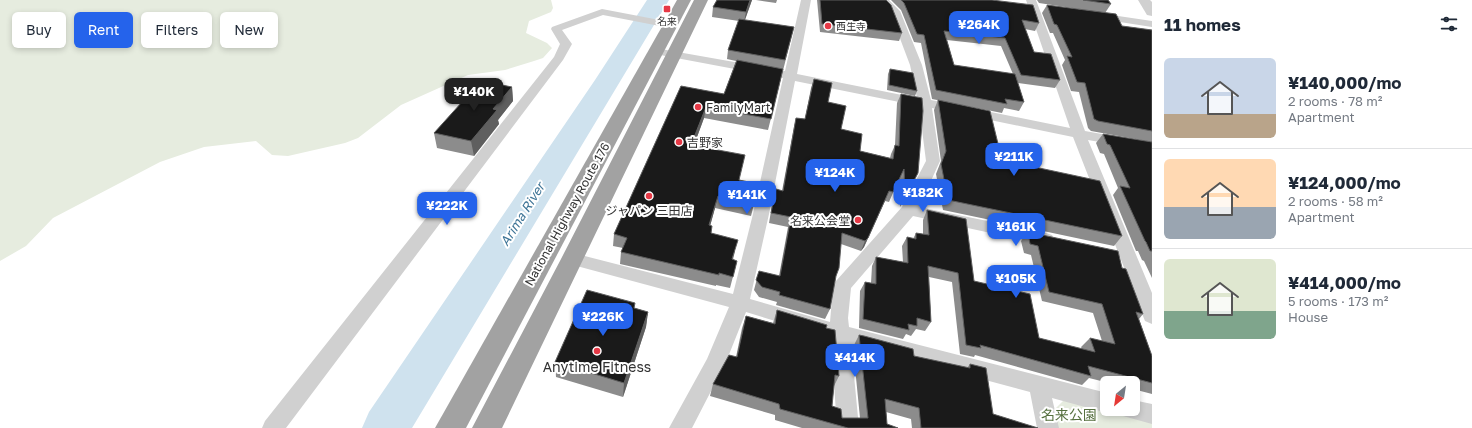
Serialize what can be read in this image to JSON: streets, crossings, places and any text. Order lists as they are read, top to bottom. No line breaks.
{"streets":{"highway":["National Highway Route 176"]},"water":["Arima River"],"parks":["名来公園"],"places":{"transit":["名来"],"other":["西生寺","FamilyMart","吉野家","ジャパン 三田店","名来公会堂","Anytime Fitness"]},"north":"bottom left","page":{"heading":"11 homes","price":["¥264K","¥140K","¥211K","¥124K","¥182K","¥141K","¥222K","¥161K","¥105K","¥226K","¥414K"],"chip":["Buy","Rent","Filters","New"],"list":[{"name":"¥140,000/mo","note":"2 rooms · 78 m² · Apartment"},{"name":"¥124,000/mo","note":"2 rooms · 58 m² · Apartment"},{"name":"¥414,000/mo","note":"5 rooms · 173 m² · House"}]}}
